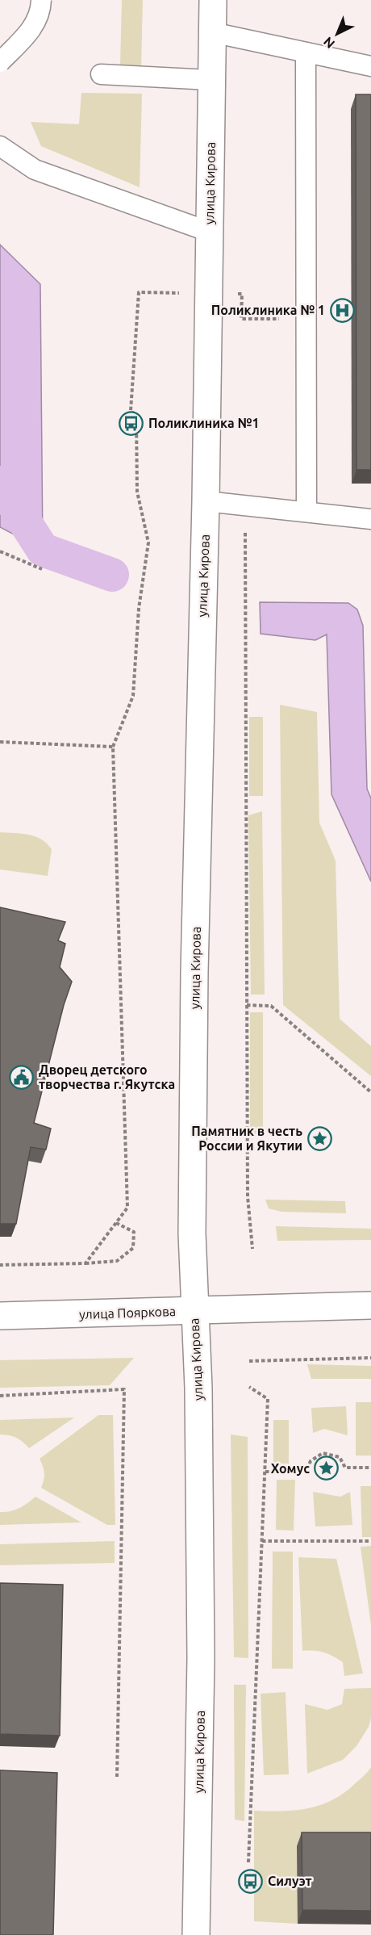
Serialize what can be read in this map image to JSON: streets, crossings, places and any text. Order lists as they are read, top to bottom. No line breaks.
{"streets":{"main road":["улица Кирова","улица Пояркова"]},"crossings":[["улица Кирова","улица Пояркова"]],"places":{"hospital":["Поликлиника № 1"],"bus stop":["Поликлиника №1","Силуэт"],"public building":["Дворец детского творчества г. Якутска"],"place":["Памятник в честь России и Якутии","Хомус"]},"north":"bottom left"}
